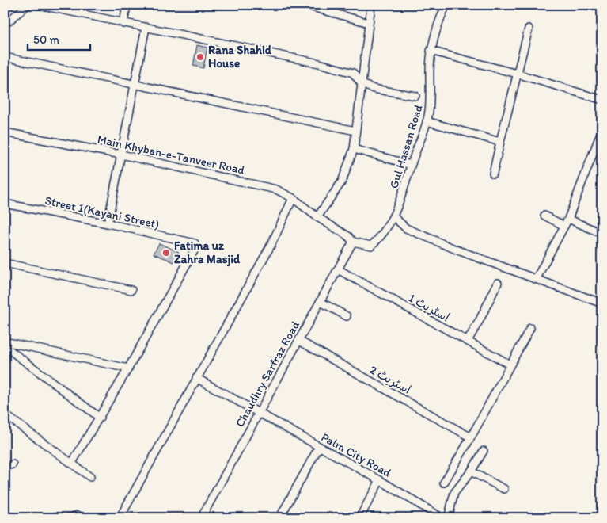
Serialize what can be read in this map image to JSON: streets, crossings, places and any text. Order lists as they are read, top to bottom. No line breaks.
{"streets":{"street":["Gul Hassan Road","Main Khyban-e-Tanveer Road","Street 1(Kayani Street)","اسٹریٹ 1","Chaudhry Sarfraz Road","اسٹریٹ 2","Palm City Road"]},"crossings":[["Gul Hassan Road","Main Khyban-e-Tanveer Road"],["Gul Hassan Road","Chaudhry Sarfraz Road"],["Main Khyban-e-Tanveer Road","Chaudhry Sarfraz Road"],["اسٹریٹ 1","Chaudhry Sarfraz Road"],["Chaudhry Sarfraz Road","اسٹریٹ 2"],["Chaudhry Sarfraz Road","Palm City Road"]],"places":["Rana Shahid House","Fatima uz Zahra Masjid"],"scale_bar":"50 m"}
